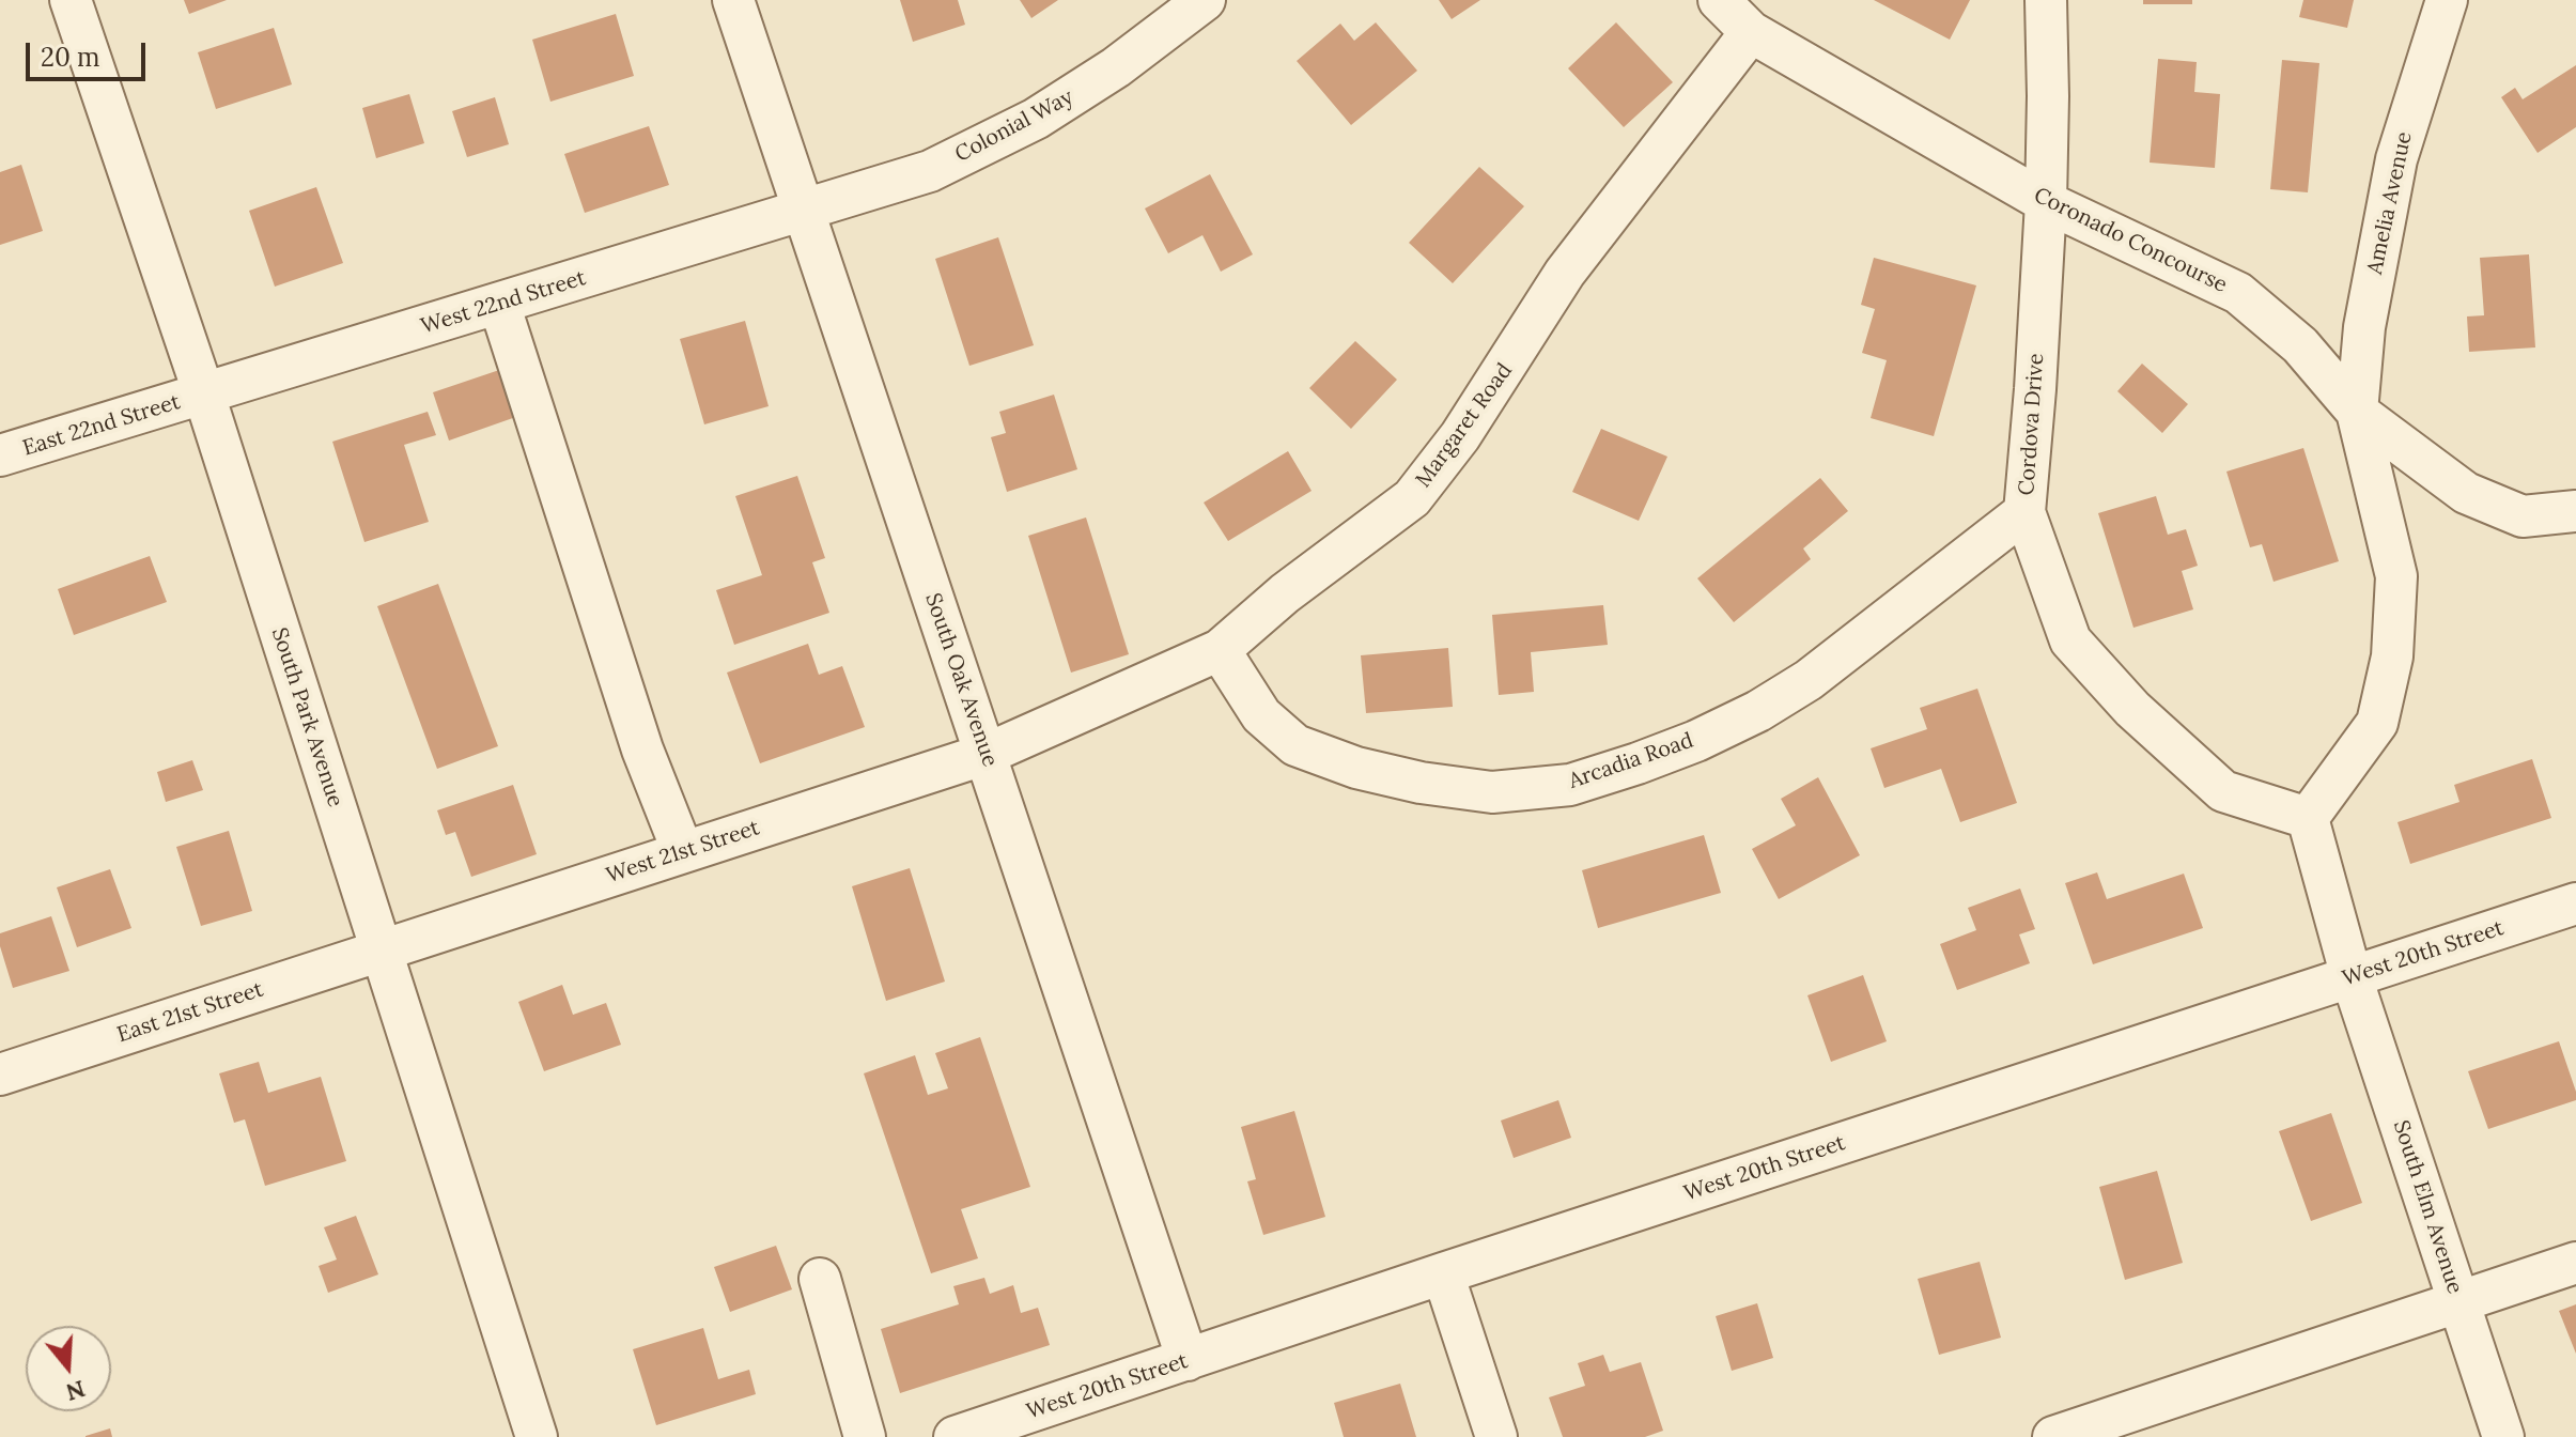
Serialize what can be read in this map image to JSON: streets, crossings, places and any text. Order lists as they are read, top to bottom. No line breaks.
{"streets":{"street":["Colonial Way","Amelia Avenue","Coronado Concourse","West 22nd Street","Cordova Drive","East 22nd Street","Margaret Road","South Oak Avenue","South Park Avenue","Arcadia Road","West 21st Street","West 20th Street","East 21st Street","South Elm Avenue"]},"crossings":[["Colonial Way","West 22nd Street"],["Colonial Way","South Oak Avenue"],["Amelia Avenue","Coronado Concourse"],["Coronado Concourse","Cordova Drive"],["Coronado Concourse","Margaret Road"],["West 22nd Street","East 22nd Street"],["West 22nd Street","South Oak Avenue"],["West 22nd Street","South Park Avenue"],["Cordova Drive","Arcadia Road"],["East 22nd Street","South Park Avenue"],["Margaret Road","South Oak Avenue"],["Margaret Road","Arcadia Road"],["Margaret Road","West 21st Street"],["South Oak Avenue","West 21st Street"],["South Oak Avenue","West 20th Street"],["South Park Avenue","West 21st Street"],["South Park Avenue","East 21st Street"],["West 21st Street","East 21st Street"],["West 20th Street","South Elm Avenue"]],"scale_bar":"20 m","north":"bottom"}
